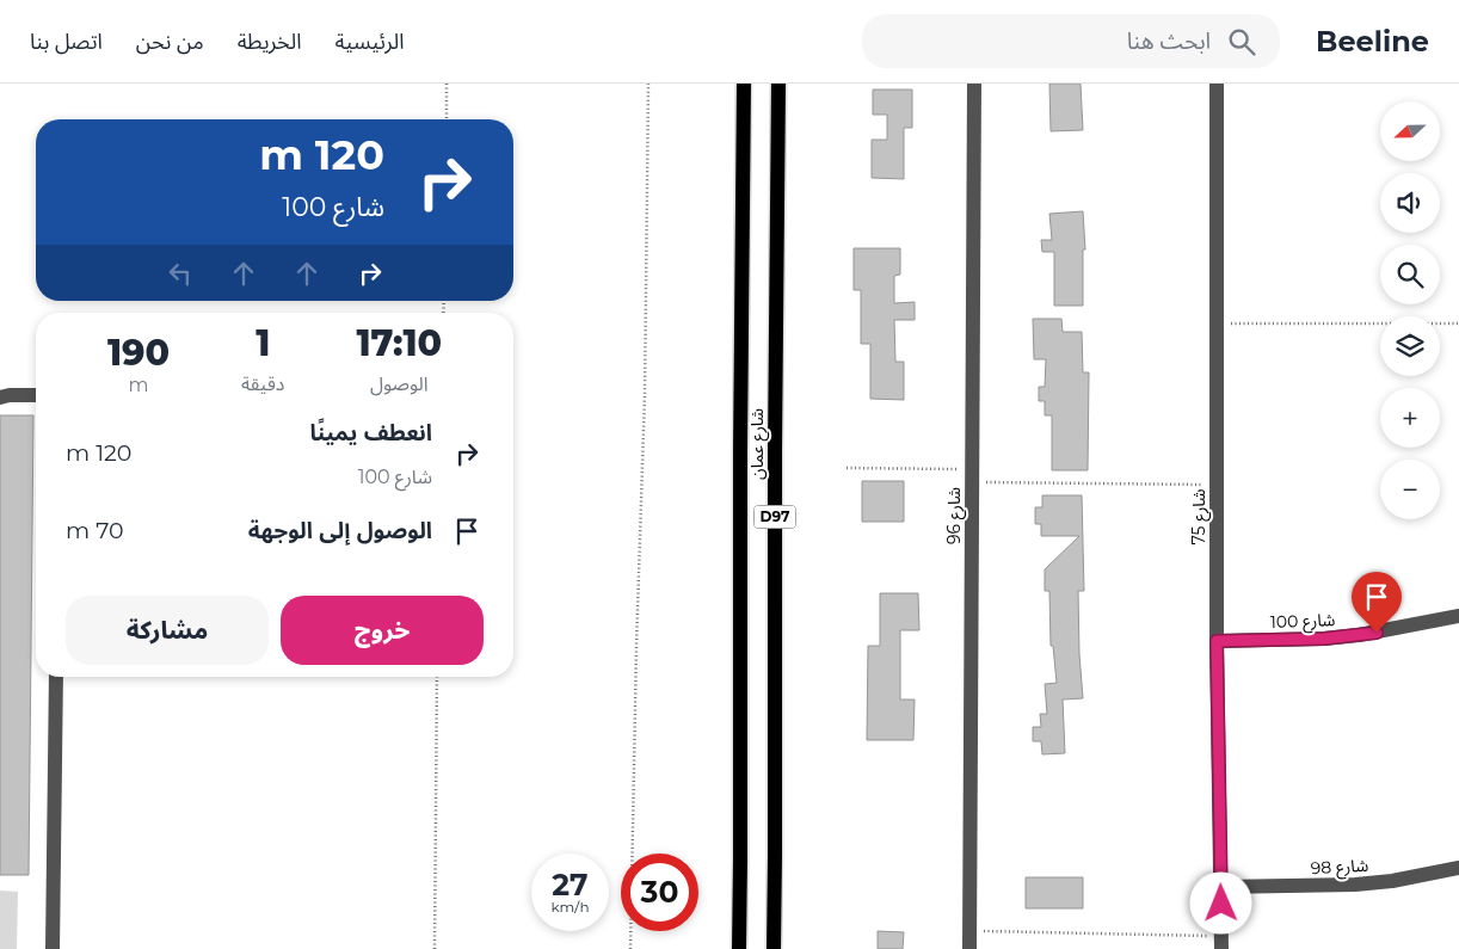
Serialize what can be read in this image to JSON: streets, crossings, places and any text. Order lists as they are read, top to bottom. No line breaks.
{"streets":{"main road":["شارع عمان","D97"],"street":["شارع 96","شارع 75","شارع 100","شارع 98"]},"crossings":[["شارع 75","شارع 100"],["شارع 75","شارع 98"]],"north":"left","page":{"header":"Beeline","search":"ابحث هنا","nav":["الرئيسية","الخريطة","من نحن","اتصل بنا"],"map_buttons":["+","−"],"turn":["120 m","شارع 100"],"eta":["17:10","الوصول","1","دقيقة","190","m"],"list":[{"name":"انعطف يمينًا","note":"شارع 100","value":"120 m"},{"name":"الوصول إلى الوجهة","value":"70 m"}],"buttons":["خروج","مشاركة"],"speed":"27 km/h","limit":"30"}}
